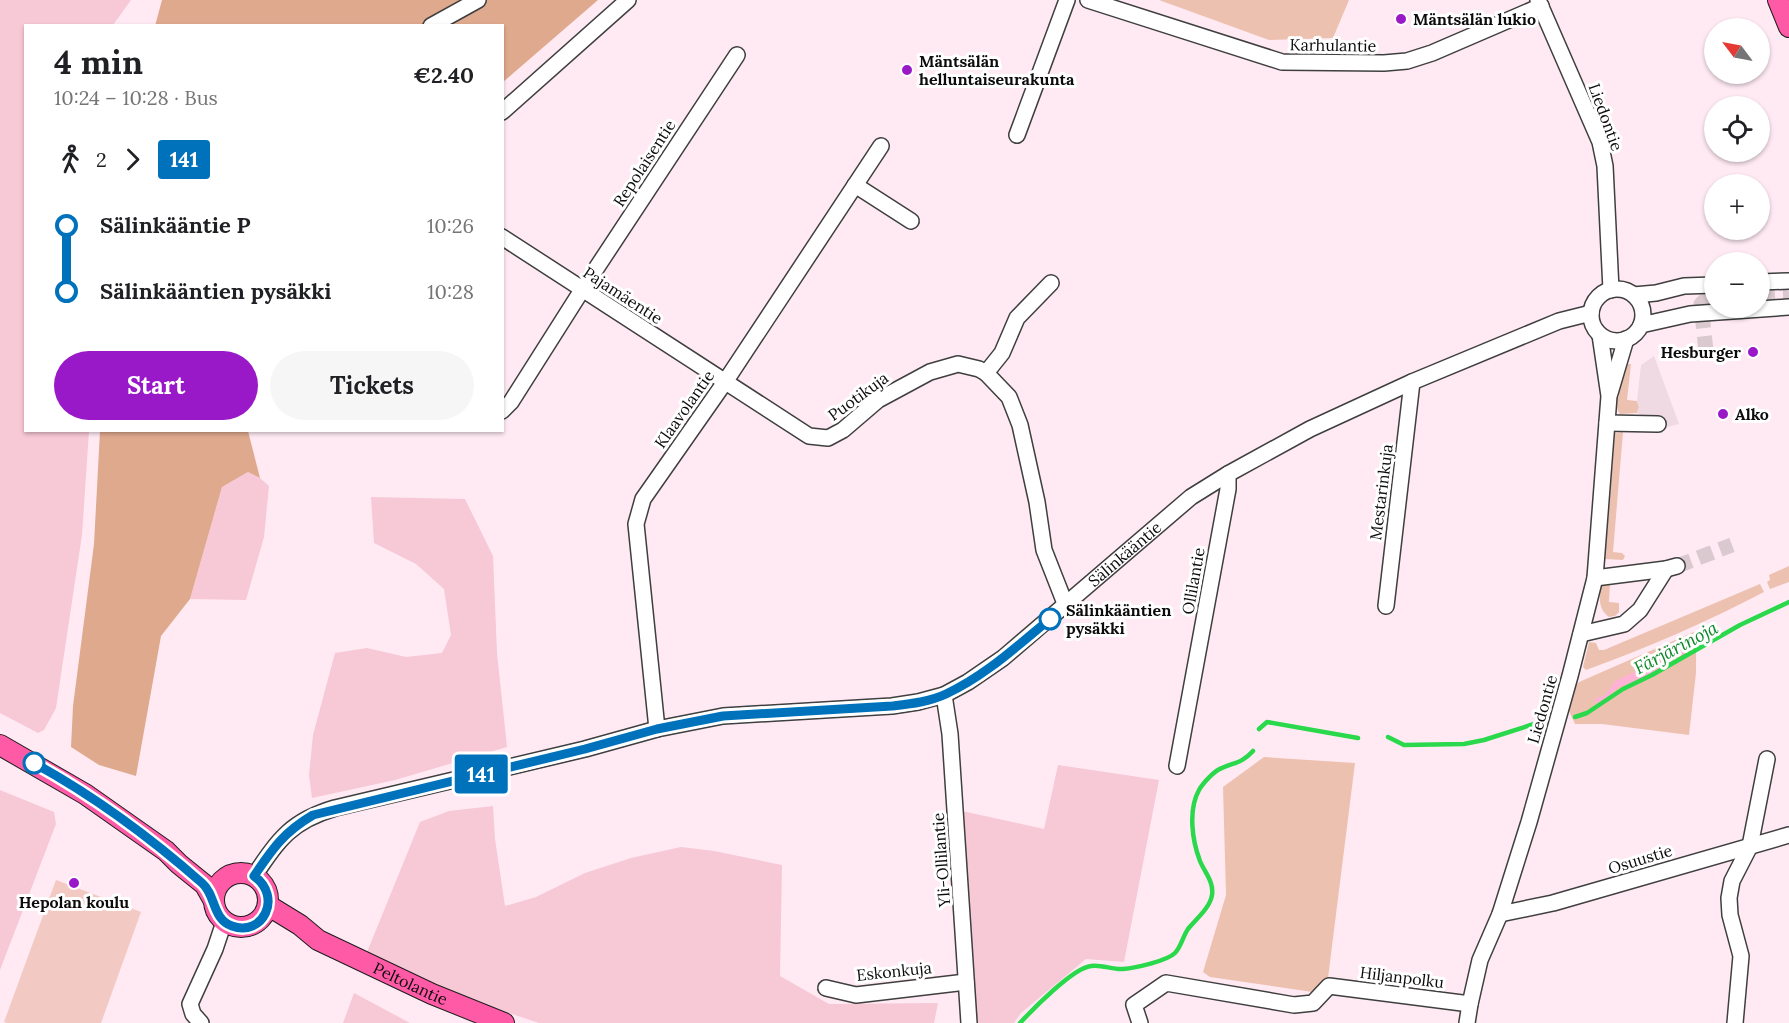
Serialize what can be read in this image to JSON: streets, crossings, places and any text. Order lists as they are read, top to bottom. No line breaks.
{"streets":{"main road":["Peltolantie"],"street":["Karhulantie","Liedontie","Repolaisentie","Pajamäentie","Puotikuja","Klaavolantie","Mestarinkuja","Sälinkääntie","Ollilantie","Osuustie","Yli-Ollilantie","Eskonkuja","Hiljanpolku"]},"crossings":[["Karhulantie","Liedontie"],["Liedontie","Sälinkääntie"],["Liedontie","Osuustie"],["Liedontie","Hiljanpolku"],["Repolaisentie","Pajamäentie"],["Pajamäentie","Puotikuja"],["Pajamäentie","Klaavolantie"],["Puotikuja","Klaavolantie"],["Puotikuja","Sälinkääntie"],["Klaavolantie","Sälinkääntie"],["Mestarinkuja","Sälinkääntie"],["Sälinkääntie","Ollilantie"],["Sälinkääntie","Yli-Ollilantie"],["Sälinkääntie","Peltolantie"],["Yli-Ollilantie","Eskonkuja"]],"water":["Färjärinoja"],"places":["Mäntsälän lukio","Mäntsälän helluntaiseurakunta","Hesburger","Alko","Sälinkääntien pysäkki","Hepolan koulu"],"lines":["bus line 141"],"north":"top left","page":{"on_map":"141","map_buttons":["+","−"],"heading":["4 min","10:24 – 10:28 · Bus","€2.40"],"legs":["2","141"],"list":[{"name":"Sälinkääntie P","value":"10:26"},{"name":"Sälinkääntien pysäkki","value":"10:28"}],"buttons":["Start","Tickets"]}}
